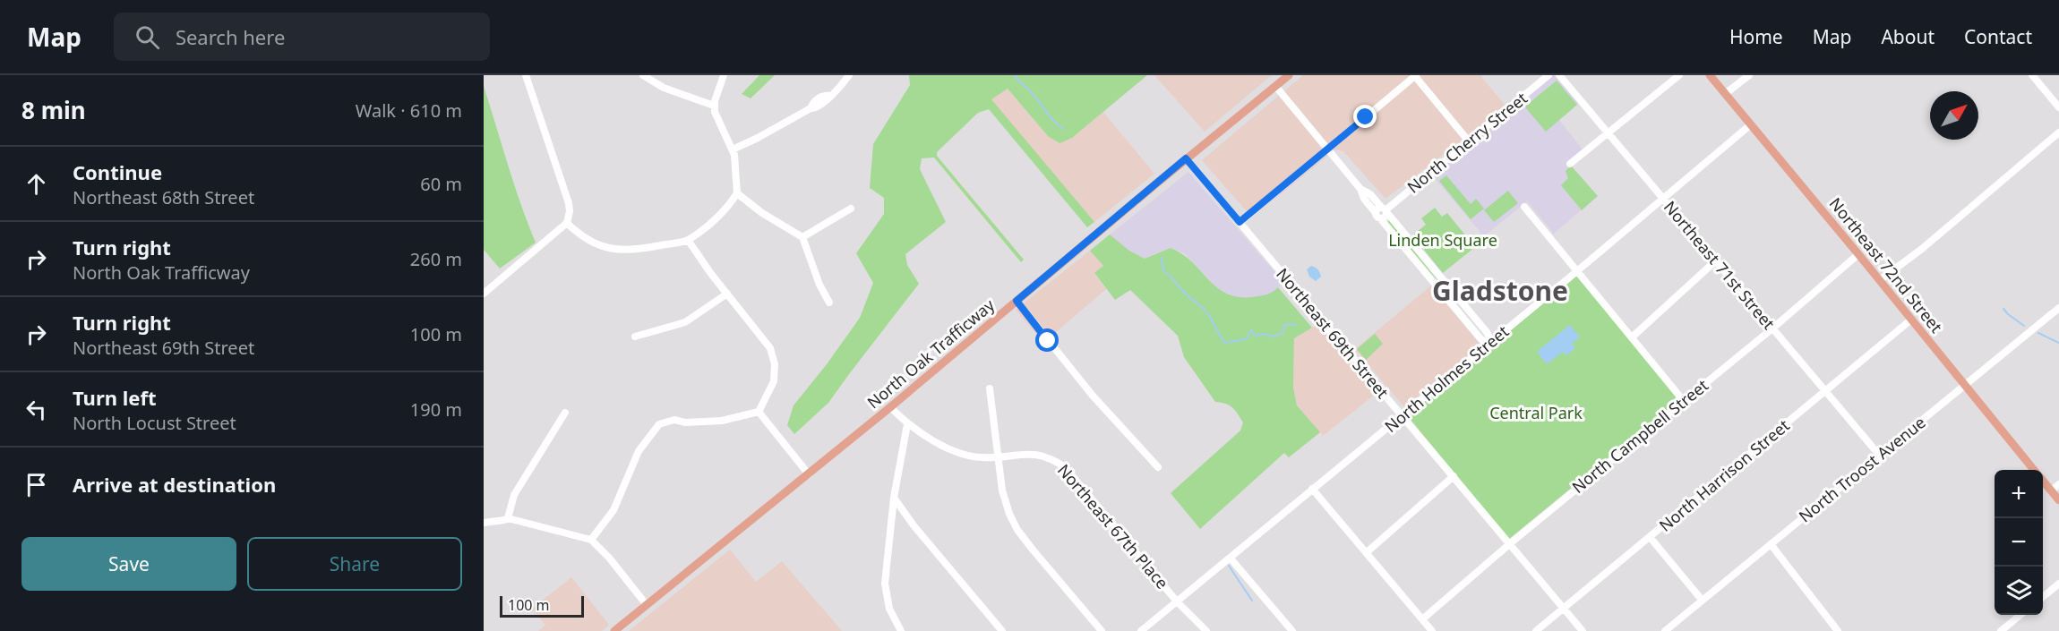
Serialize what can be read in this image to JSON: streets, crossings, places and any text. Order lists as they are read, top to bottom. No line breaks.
{"streets":{"main road":["Northeast 72nd Street","North Oak Trafficway"],"street":["North Cherry Street","Northeast 71st Street","Northeast 69th Street","North Holmes Street","North Campbell Street","North Troost Avenue","North Harrison Street","Northeast 67th Place"]},"crossings":[["Northeast 71st Street","North Holmes Street"],["Northeast 71st Street","North Campbell Street"],["Northeast 71st Street","North Troost Avenue"],["Northeast 71st Street","North Harrison Street"],["Northeast 72nd Street","North Holmes Street"],["Northeast 72nd Street","North Campbell Street"],["Northeast 72nd Street","North Troost Avenue"],["Northeast 72nd Street","North Harrison Street"],["Northeast 69th Street","North Oak Trafficway"],["Northeast 69th Street","North Holmes Street"],["Northeast 69th Street","North Campbell Street"],["Northeast 69th Street","North Harrison Street"],["North Oak Trafficway","Northeast 67th Place"],["North Holmes Street","Northeast 67th Place"]],"districts":["Gladstone"],"parks":["Linden Square","Central Park"],"scale_bar":"100 m","north":"top right","page":{"header":"Map","search":"Search here","nav":["Home","Map","About","Contact"],"heading":["8 min","Walk · 610 m"],"list":[["Continue","Northeast 68th Street","60 m"],["Turn right","North Oak Trafficway","260 m"],["Turn right","Northeast 69th Street","100 m"],["Turn left","North Locust Street","190 m"],"Arrive at destination"],"map_buttons":["+","−"],"buttons":["Save","Share"],"scale":"100 m"}}
